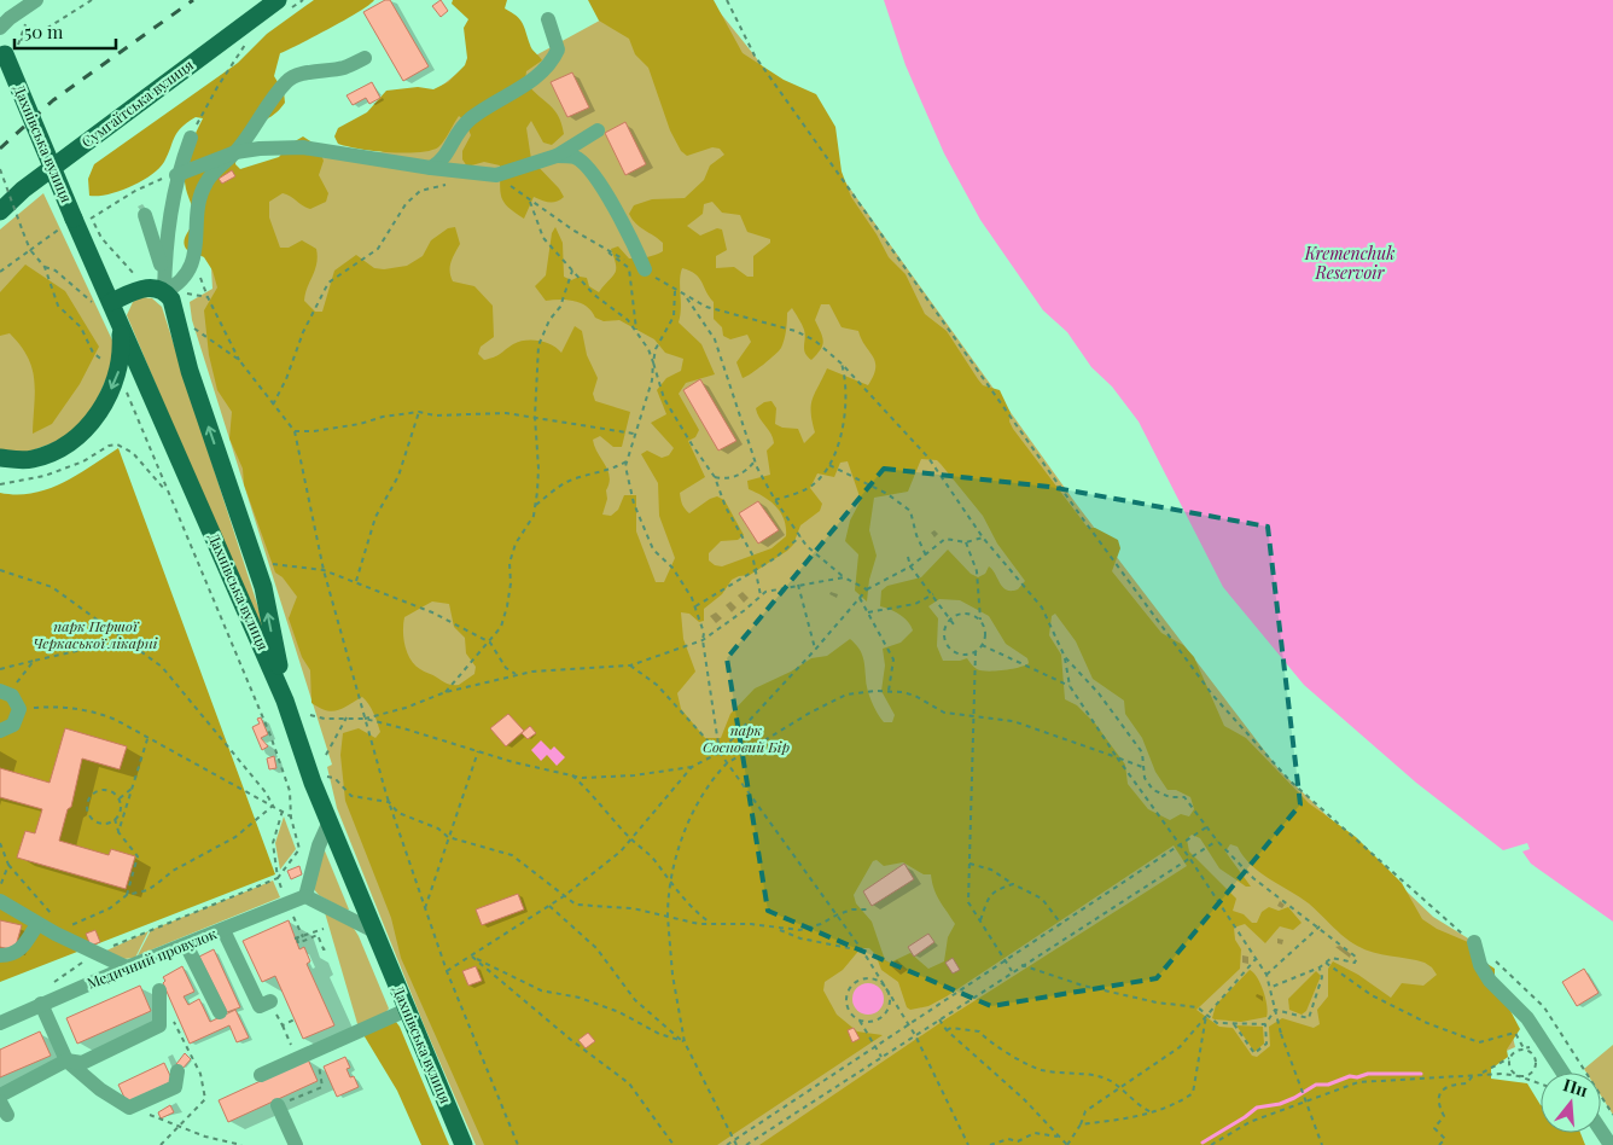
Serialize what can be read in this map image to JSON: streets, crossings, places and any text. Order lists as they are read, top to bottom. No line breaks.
{"streets":{"main road":["Сумгаїтська вулиця","Дахнівська вулиця"],"street":["Медичний провулок"]},"water":["Kremenchuk Reservoir"],"parks":["парк Першої Черкаської лікарні","парк Сосновий Бір"],"scale_bar":"50 m","north":"top"}
